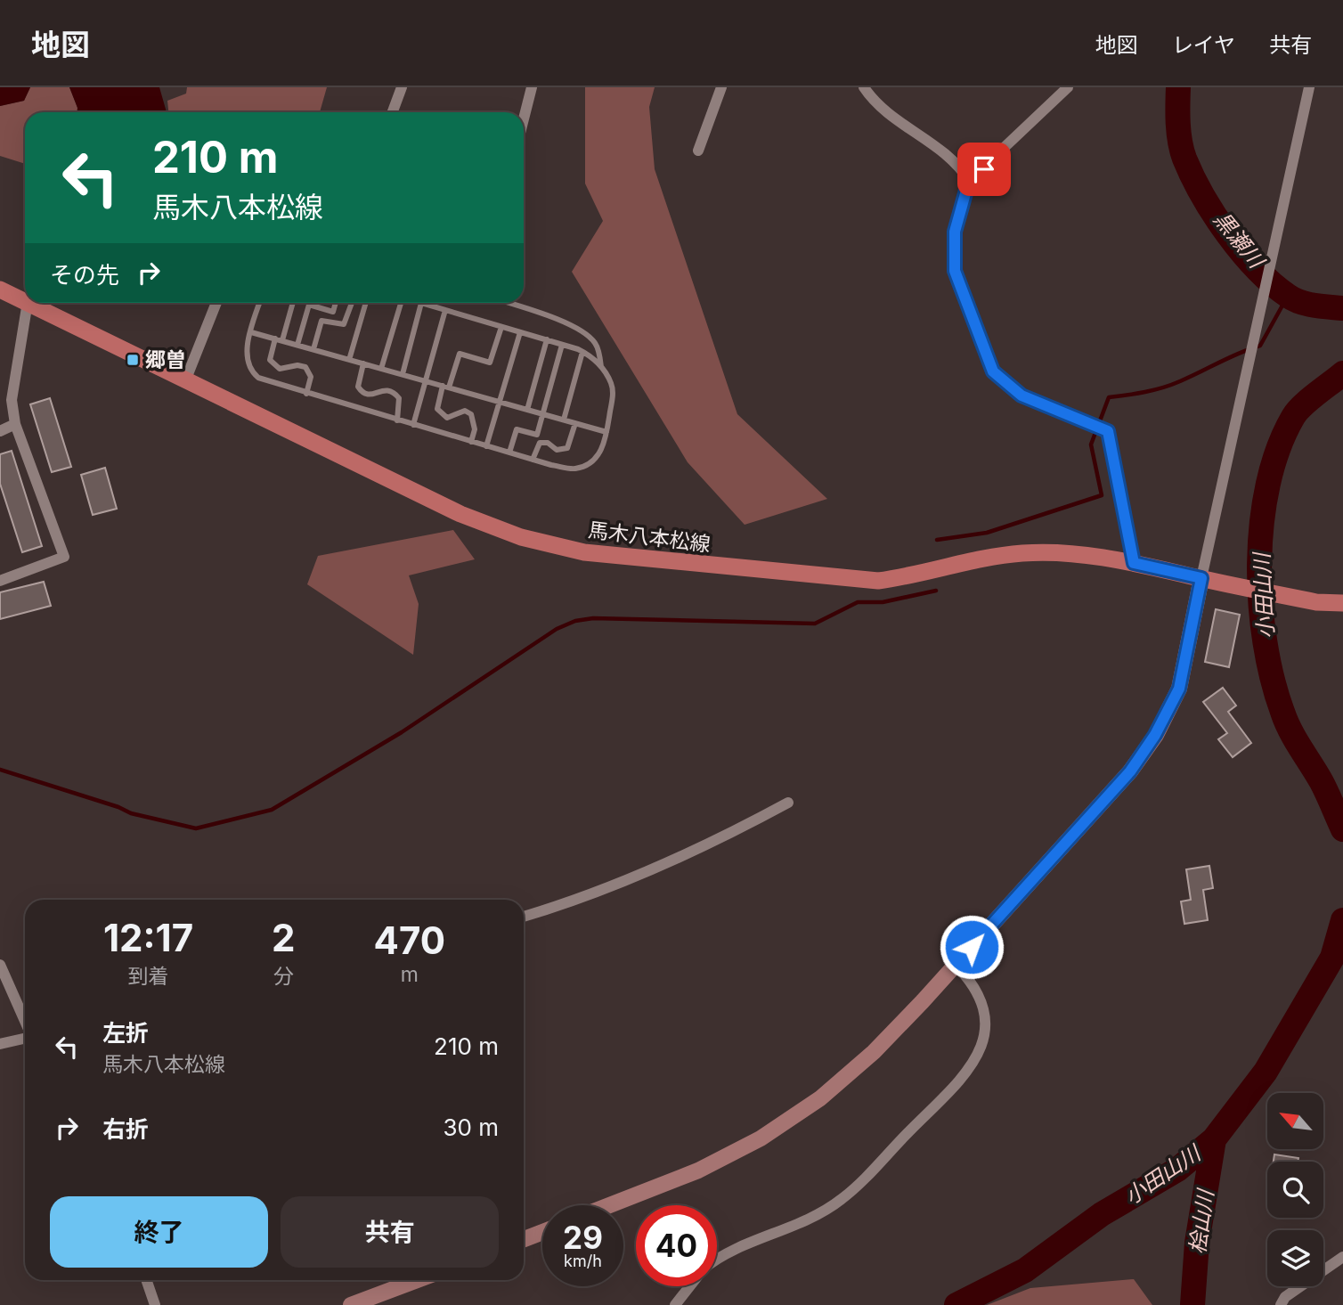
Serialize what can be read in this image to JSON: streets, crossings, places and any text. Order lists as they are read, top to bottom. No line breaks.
{"streets":{"main road":["馬木八本松線"]},"water":["黒瀬川","小田山川","桧山川"],"places":{"transit":["郷曽"]},"north":"top left","page":{"header":"地図","nav":["地図","レイヤ","共有"],"turn":["210 m","馬木八本松線"],"then":"その先","eta":["12:17","到着","2","分","470","m"],"list":[{"name":"左折","note":"馬木八本松線","value":"210 m"},{"name":"右折","value":"30 m"}],"buttons":["終了","共有"],"speed":"29 km/h","limit":"40"}}
